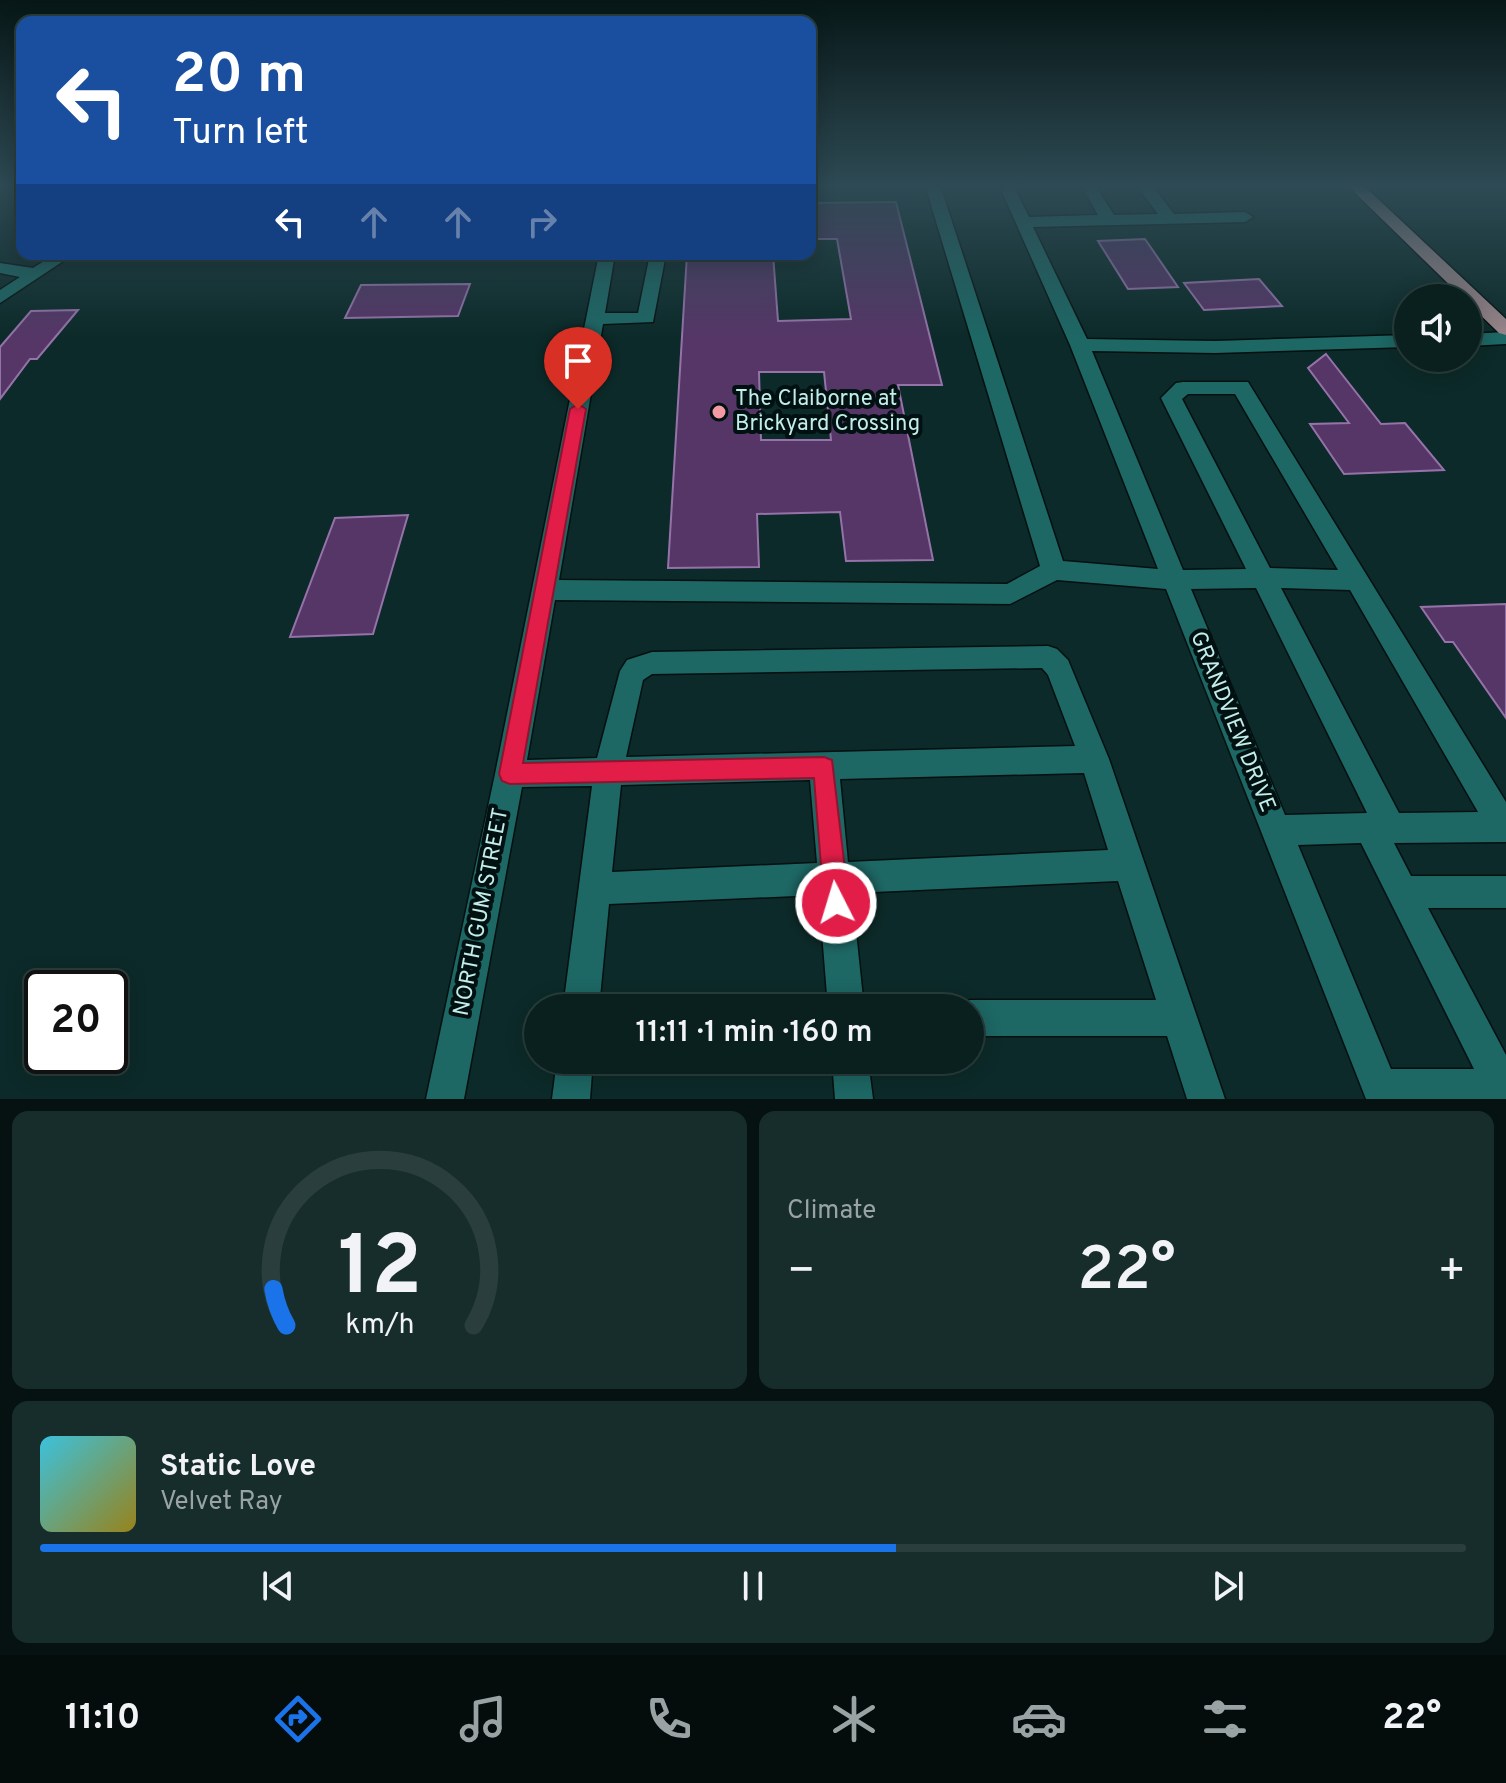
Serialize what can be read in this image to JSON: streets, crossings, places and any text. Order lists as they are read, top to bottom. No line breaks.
{"streets":{"street":["GRANDVIEW DRIVE","NORTH GUM STREET"]},"places":["The Claiborne at Brickyard Crossing"],"page":{"turn":["20 m","Turn left"],"limit":"20","trip":"11:11 · 1 min · 160 m","tile":"Climate","heat":["−","22°","+"],"song":["Static Love","Velvet Ray"],"tabs":["11:10","22°"],"gauge":["12","km/h"]}}
